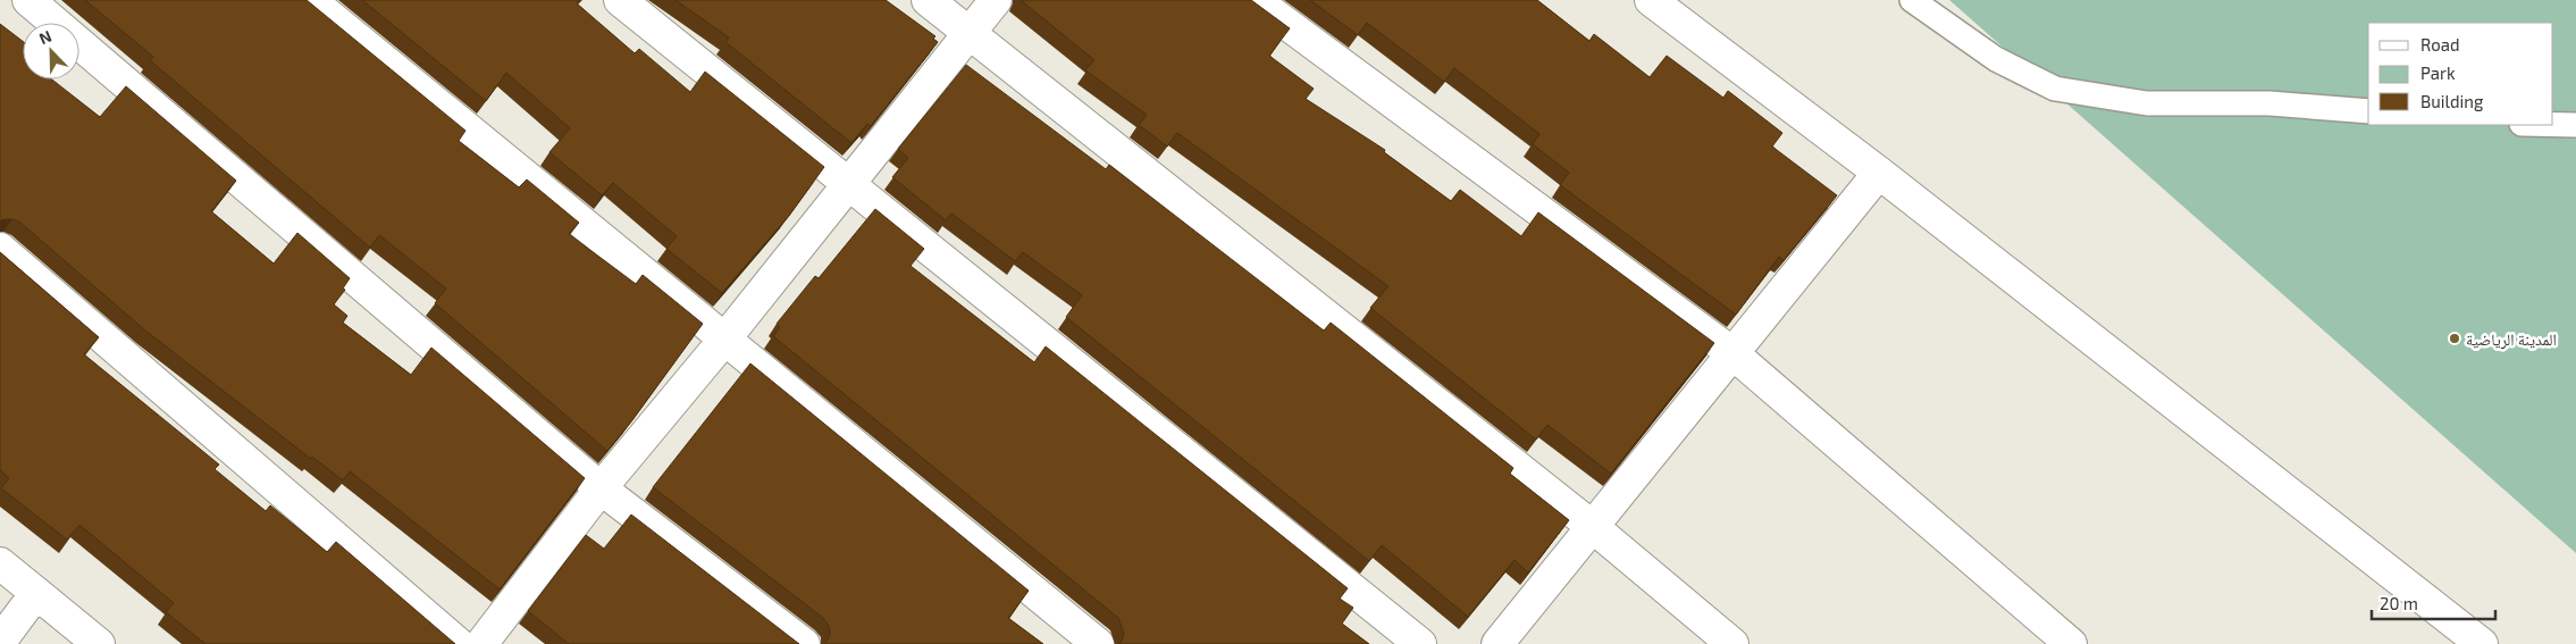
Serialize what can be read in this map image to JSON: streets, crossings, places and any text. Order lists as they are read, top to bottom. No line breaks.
{"places":["المدينة الرياضية"],"legend":["Road","Park","Building"],"scale_bar":"20 m","north":"top left"}
